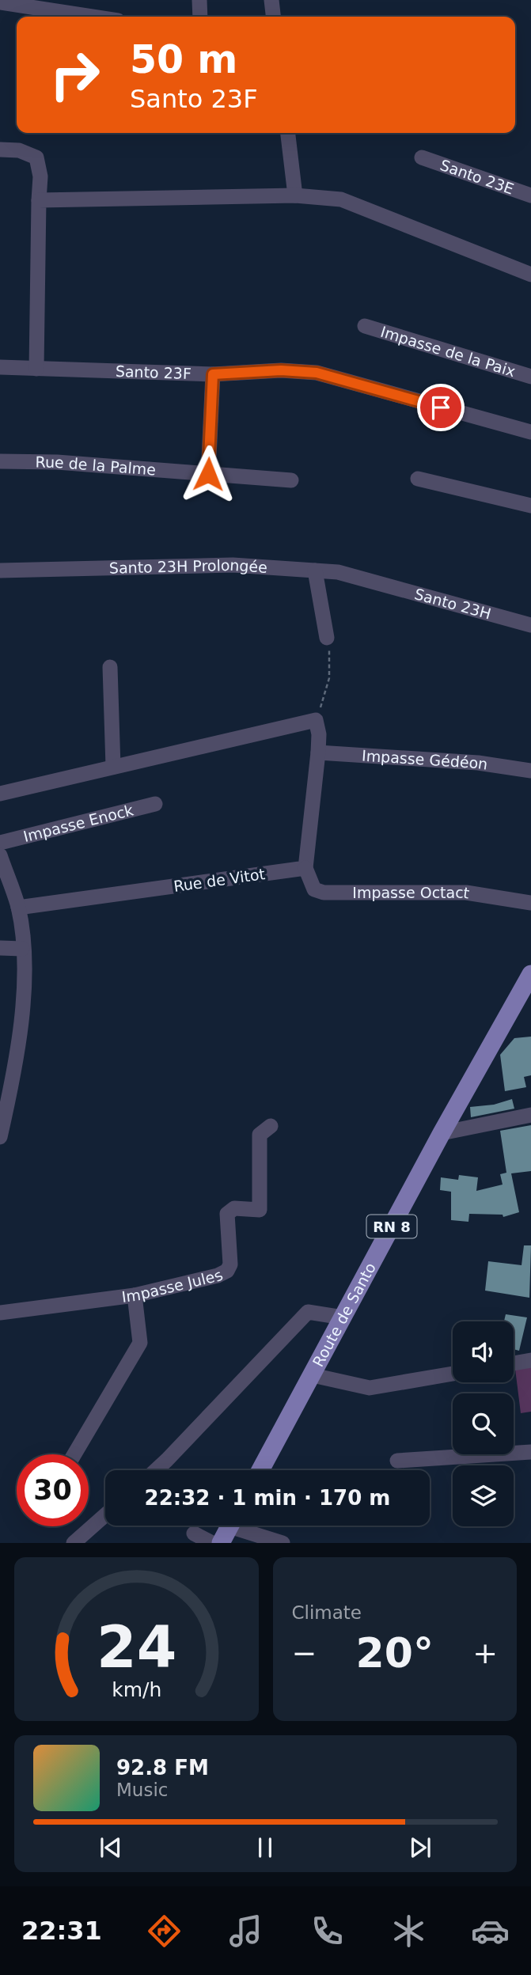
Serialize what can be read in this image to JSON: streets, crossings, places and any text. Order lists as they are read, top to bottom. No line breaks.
{"streets":{"main road":["RN 8","Route de Santo"],"street":["Santo 23E","Impasse de la Paix","Santo 23F","Rue de la Palme","Santo 23H Prolongée","Santo 23H","Impasse Gédéon","Impasse Enock","Rue de Vitot","Impasse Octact","Impasse Jules"]},"crossings":[["Santo 23H Prolongée","Santo 23H"],["Rue de Vitot","Impasse Octact"]],"page":{"turn":["50 m","Santo 23F"],"limit":"30","trip":"22:32 · 1 min · 170 m","tile":"Climate","heat":["−","20°","+"],"song":["92.8 FM","Music"],"tabs":"22:31","gauge":["24","km/h"]}}
